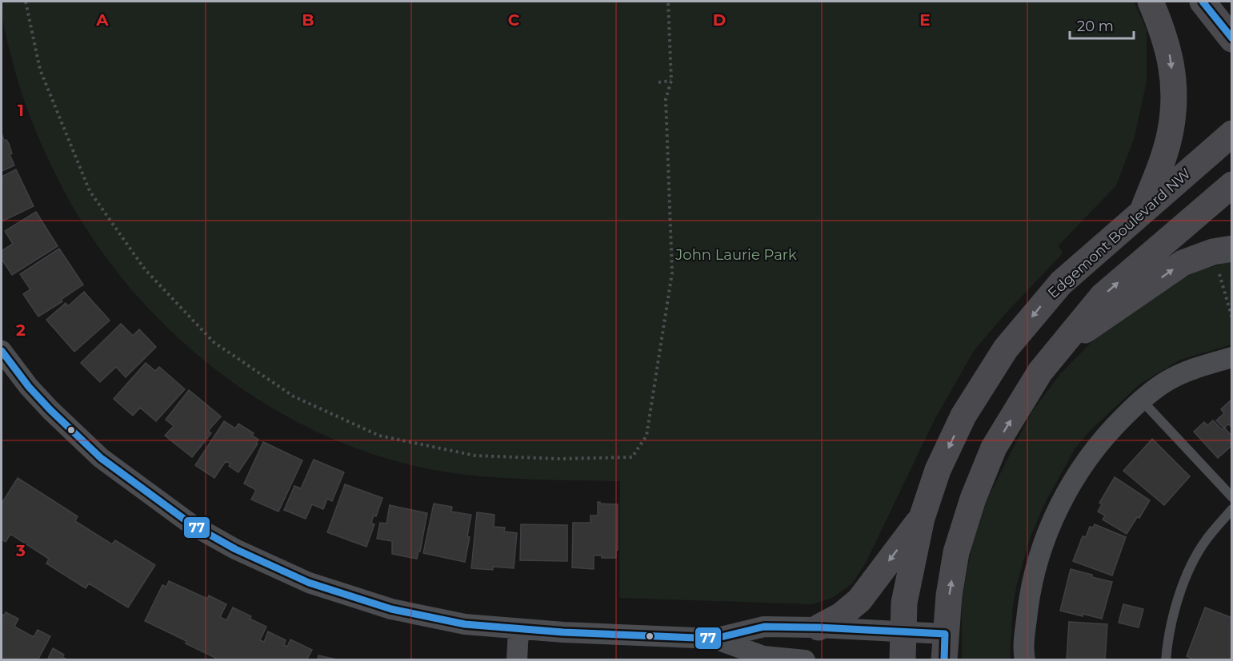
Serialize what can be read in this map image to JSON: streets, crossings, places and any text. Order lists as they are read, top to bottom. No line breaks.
{"streets":{"main road":["Edgemont Boulevard NW"]},"parks":["John Laurie Park"],"lines":["transit line 77"],"scale_bar":"20 m","grid":{"columns":["A","B","C","D","E"],"rows":["1","2","3"]}}
